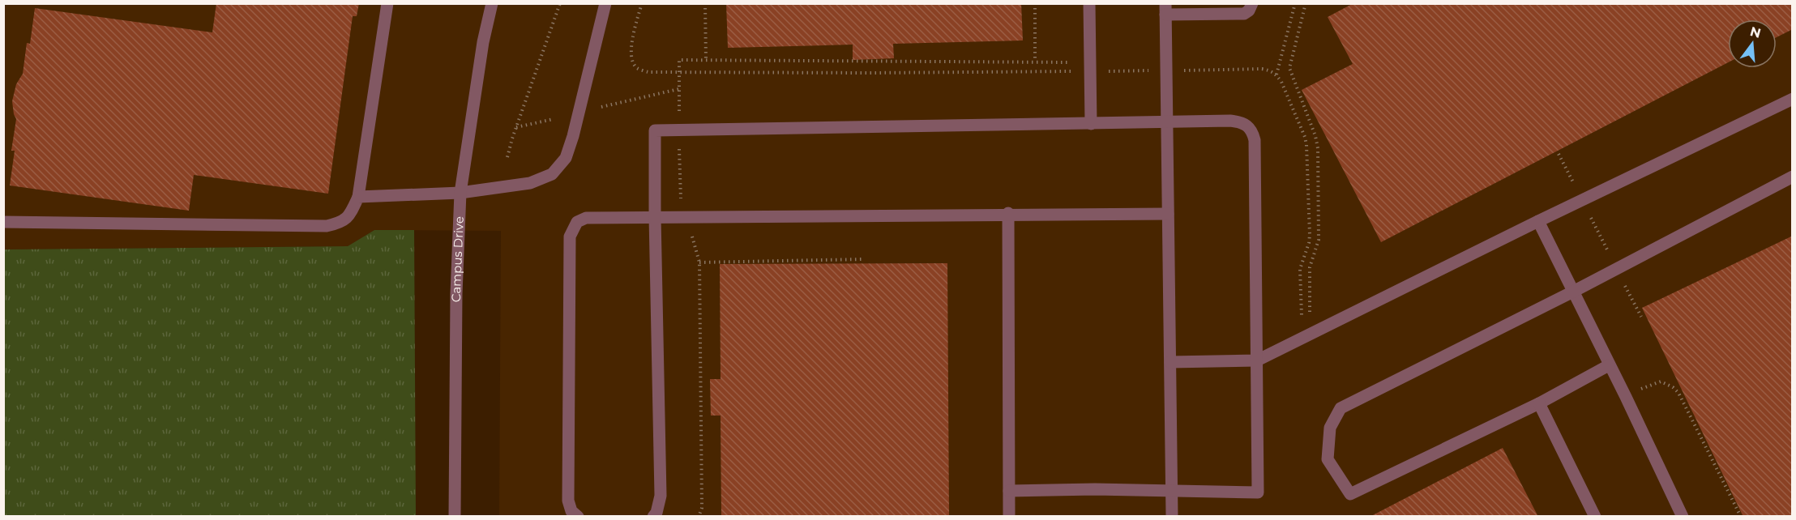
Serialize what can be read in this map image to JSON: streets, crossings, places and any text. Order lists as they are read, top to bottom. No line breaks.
{"streets":{"street":["Campus Drive"]},"north":"top"}
